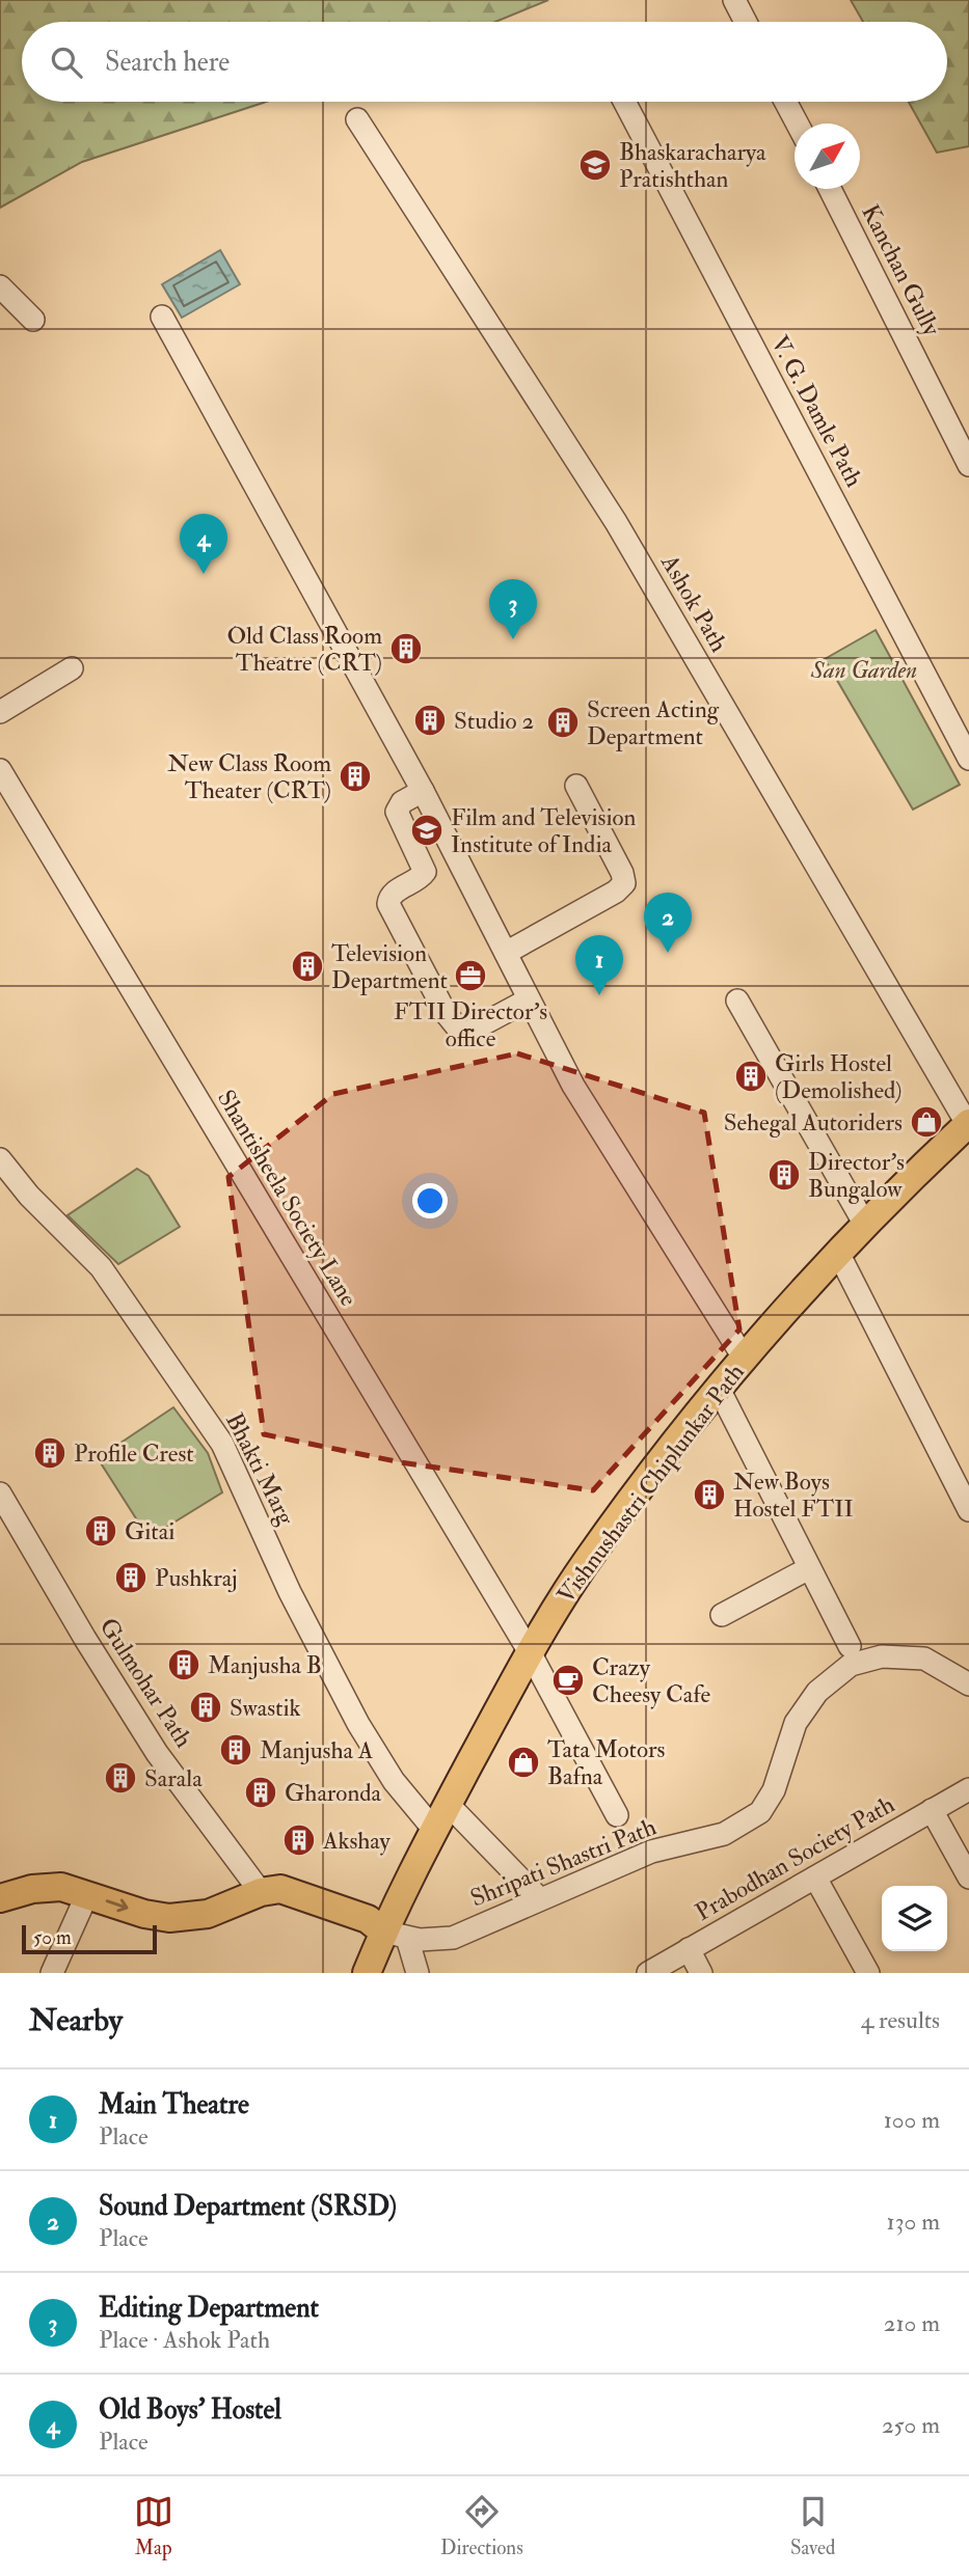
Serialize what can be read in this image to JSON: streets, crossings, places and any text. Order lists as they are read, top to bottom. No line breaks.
{"streets":{"main road":["Vishnushastri Chiplunkar Path"],"street":["Kanchan Gully","V. G. Damle Path","Ashok Path","Shantisheela Society Lane","Bhakti Marg","Gulmohar Path","Prabodhan Society Path","Shripati Shastri Path"]},"crossings":[["Ashok Path","Vishnushastri Chiplunkar Path"],["Shantisheela Society Lane","Vishnushastri Chiplunkar Path"],["Bhakti Marg","Vishnushastri Chiplunkar Path"],["Vishnushastri Chiplunkar Path","Shripati Shastri Path"]],"parks":["San Garden"],"places":{"school or university":["Bhaskaracharya Pratishthan","Film and Television Institute of India"],"building":["Old Class Room Theatre (CRT)","Studio 2","Screen Acting Department","New Class Room Theater (CRT)","Television Department","Girls Hostel (Demolished)","Director's Bungalow","Profile Crest","New Boys Hostel FTII","Gitai","Pushkraj","Manjusha B","Swastik","Manjusha A","Sarala","Gharonda","Akshay"],"office":["FTII Director's office"],"shop":["Sehegal Autoriders","Tata Motors Bafna"],"cafe":["Crazy Cheesy Cafe"]},"scale_bar":"50 m","north":"top right","page":{"search":"Search here","pins":["4","3","2","1"],"scale":"50 m","heading":["Nearby","4 results"],"list":[{"mark":"1","name":"Main Theatre","note":"Place","value":"100 m"},{"mark":"2","name":"Sound Department (SRSD)","note":"Place","value":"130 m"},{"mark":"3","name":"Editing Department","note":"Place · Ashok Path","value":"210 m"},{"mark":"4","name":"Old Boys' Hostel","note":"Place","value":"250 m"}],"nav":["Map","Directions","Saved"]}}
